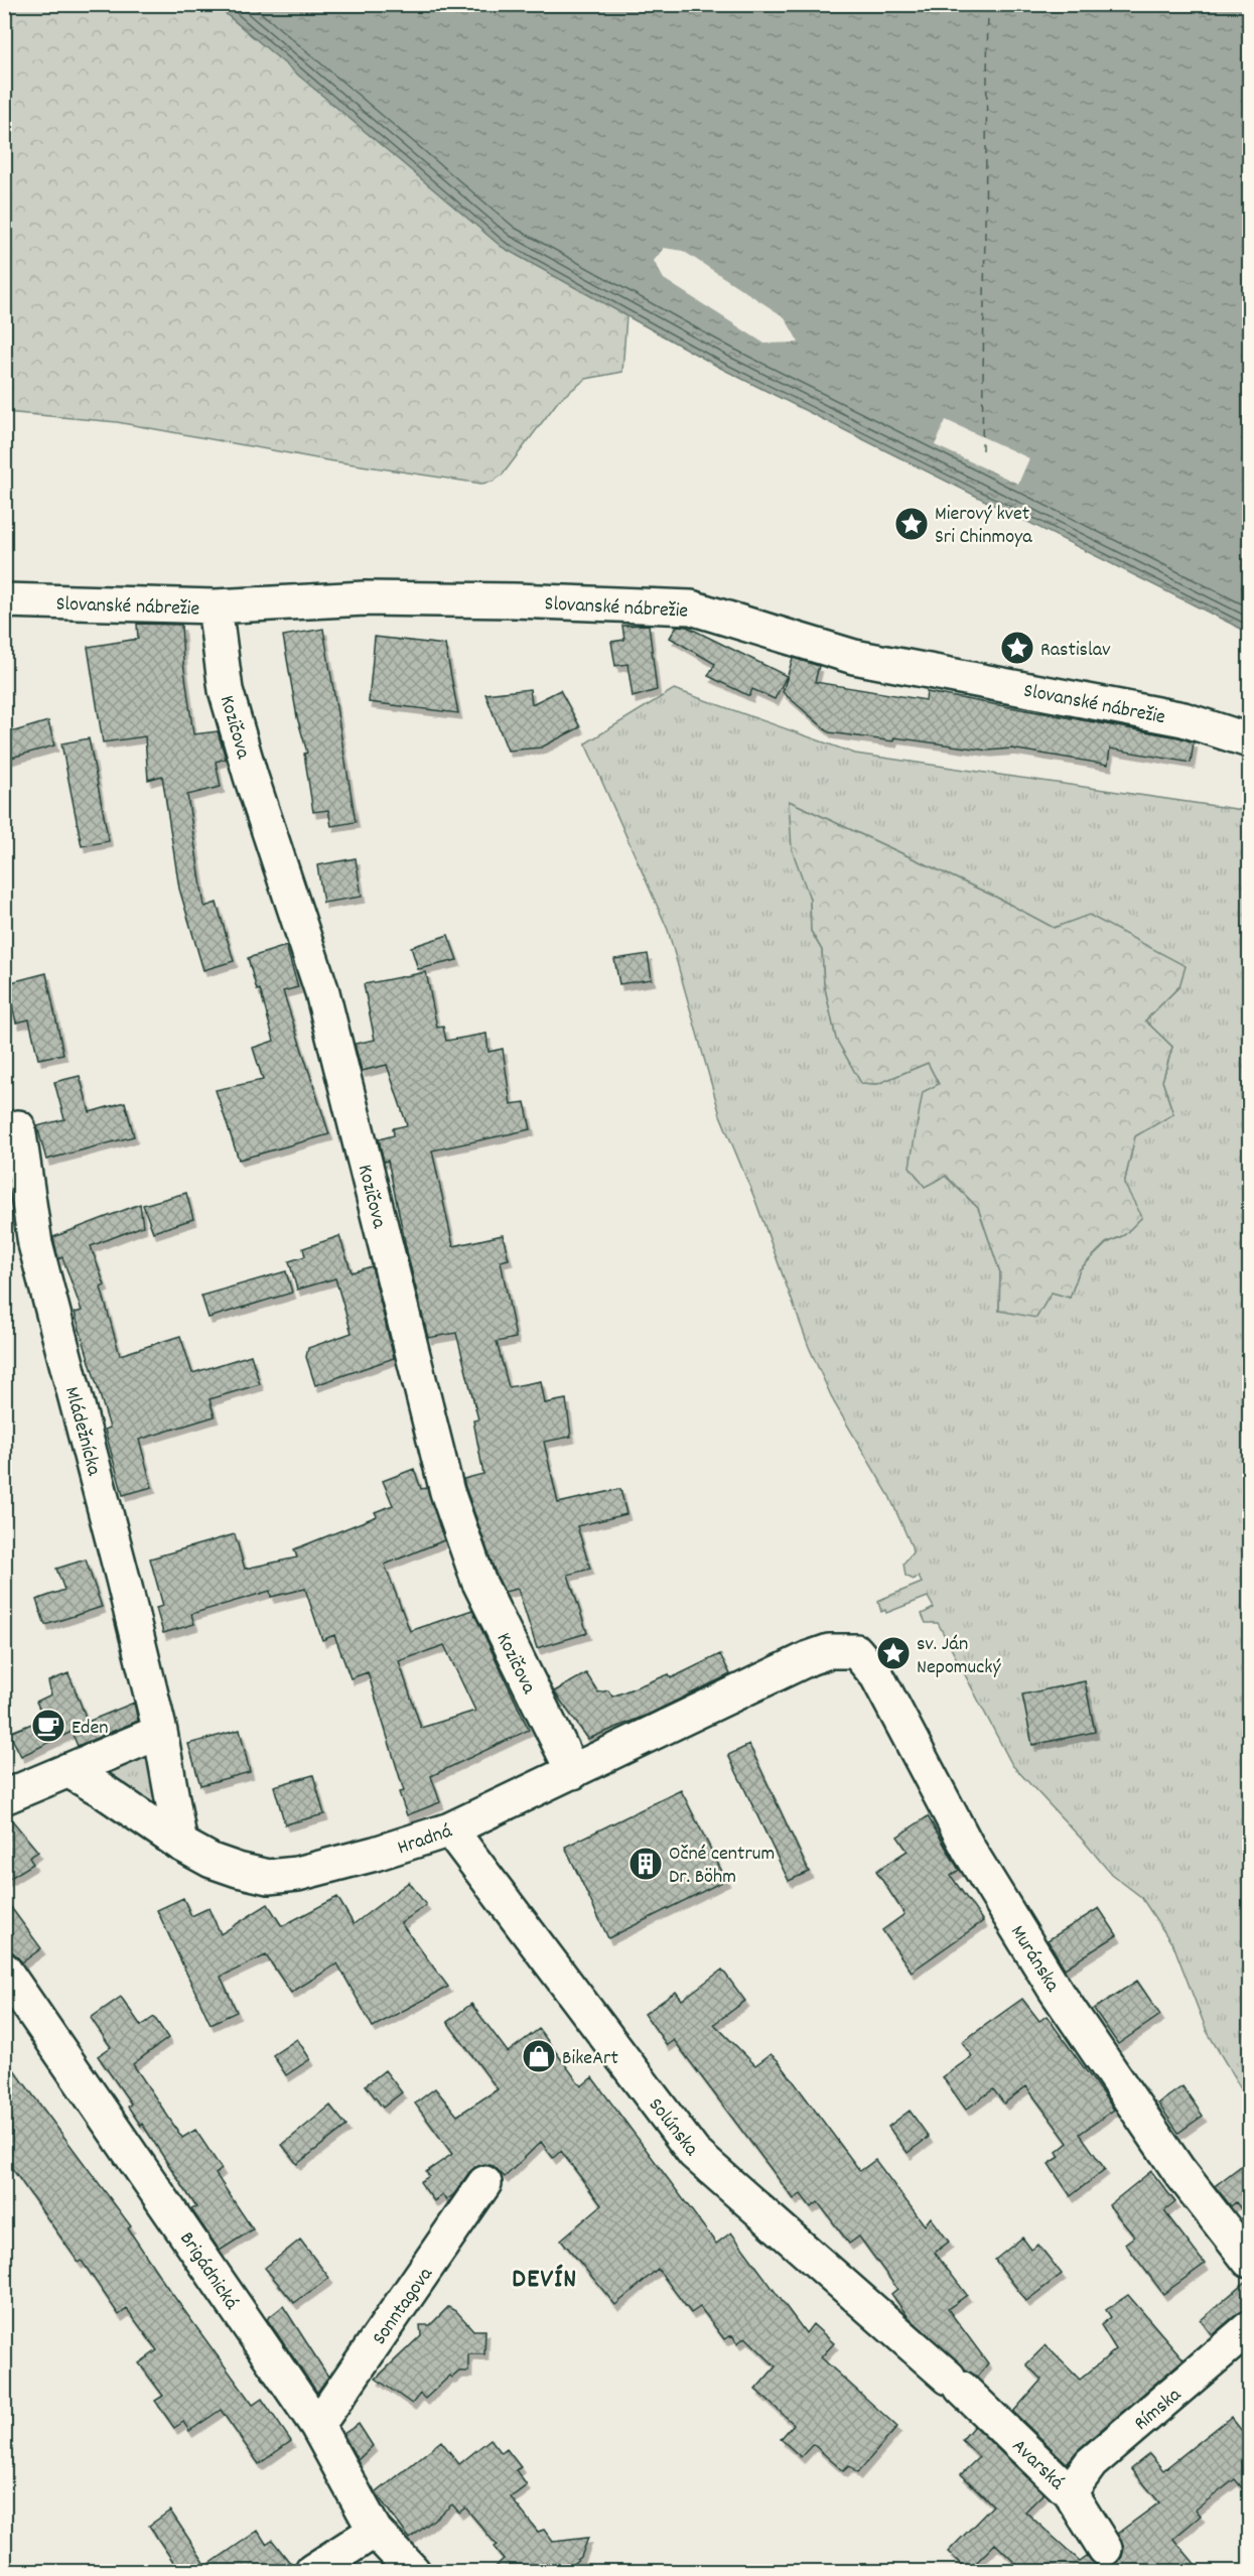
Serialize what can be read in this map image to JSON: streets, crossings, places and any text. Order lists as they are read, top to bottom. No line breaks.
{"streets":{"street":["Slovanské nábrežie","Kozičova","Mládežnícka","Hradná","Muránska","Solúnska","Brigádnická","Sonntagova","Rímska","Avarská"]},"crossings":[["Slovanské nábrežie","Kozičova"],["Kozičova","Hradná"],["Mládežnícka","Hradná"],["Hradná","Muránska"],["Hradná","Solúnska"],["Solúnska","Avarská"],["Brigádnická","Sonntagova"],["Rímska","Avarská"]],"districts":["DEVÍN"],"places":{"place":["Mierový kvet Sri Chinmoya","Rastislav","sv. Ján Nepomucký"],"cafe":["Eden"],"building":["Očné centrum Dr. Böhm"],"shop":["BikeArt"]}}
